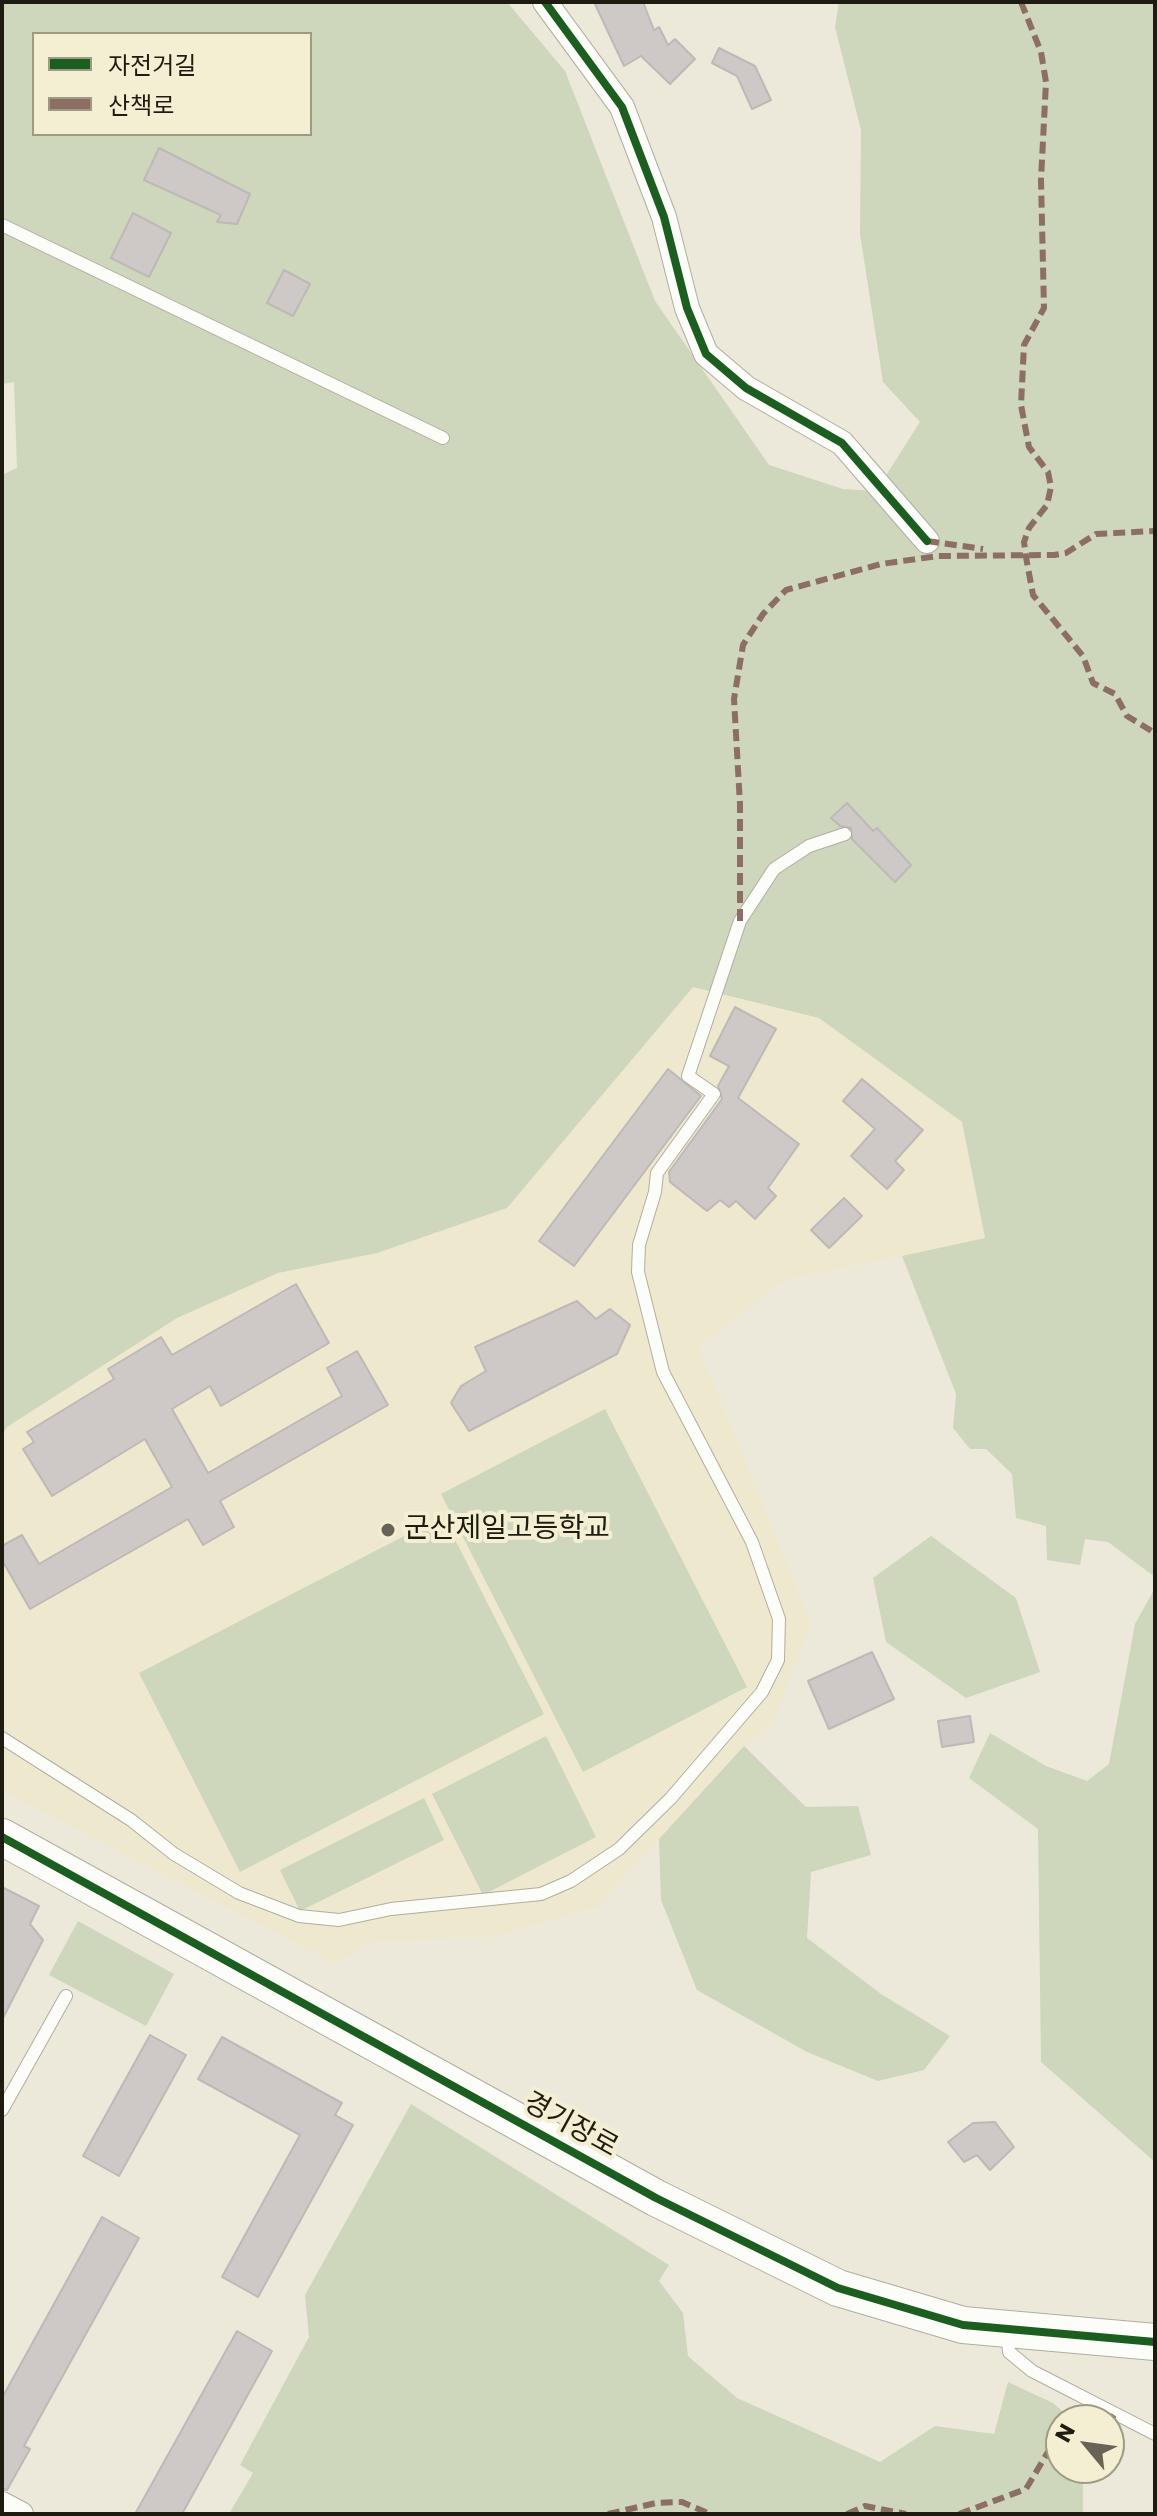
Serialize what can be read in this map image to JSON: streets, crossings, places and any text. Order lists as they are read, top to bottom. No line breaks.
{"streets":{"street":["경기장로"]},"places":["군산제일고등학교"],"legend":["자전거길","산책로"],"north":"top left"}
